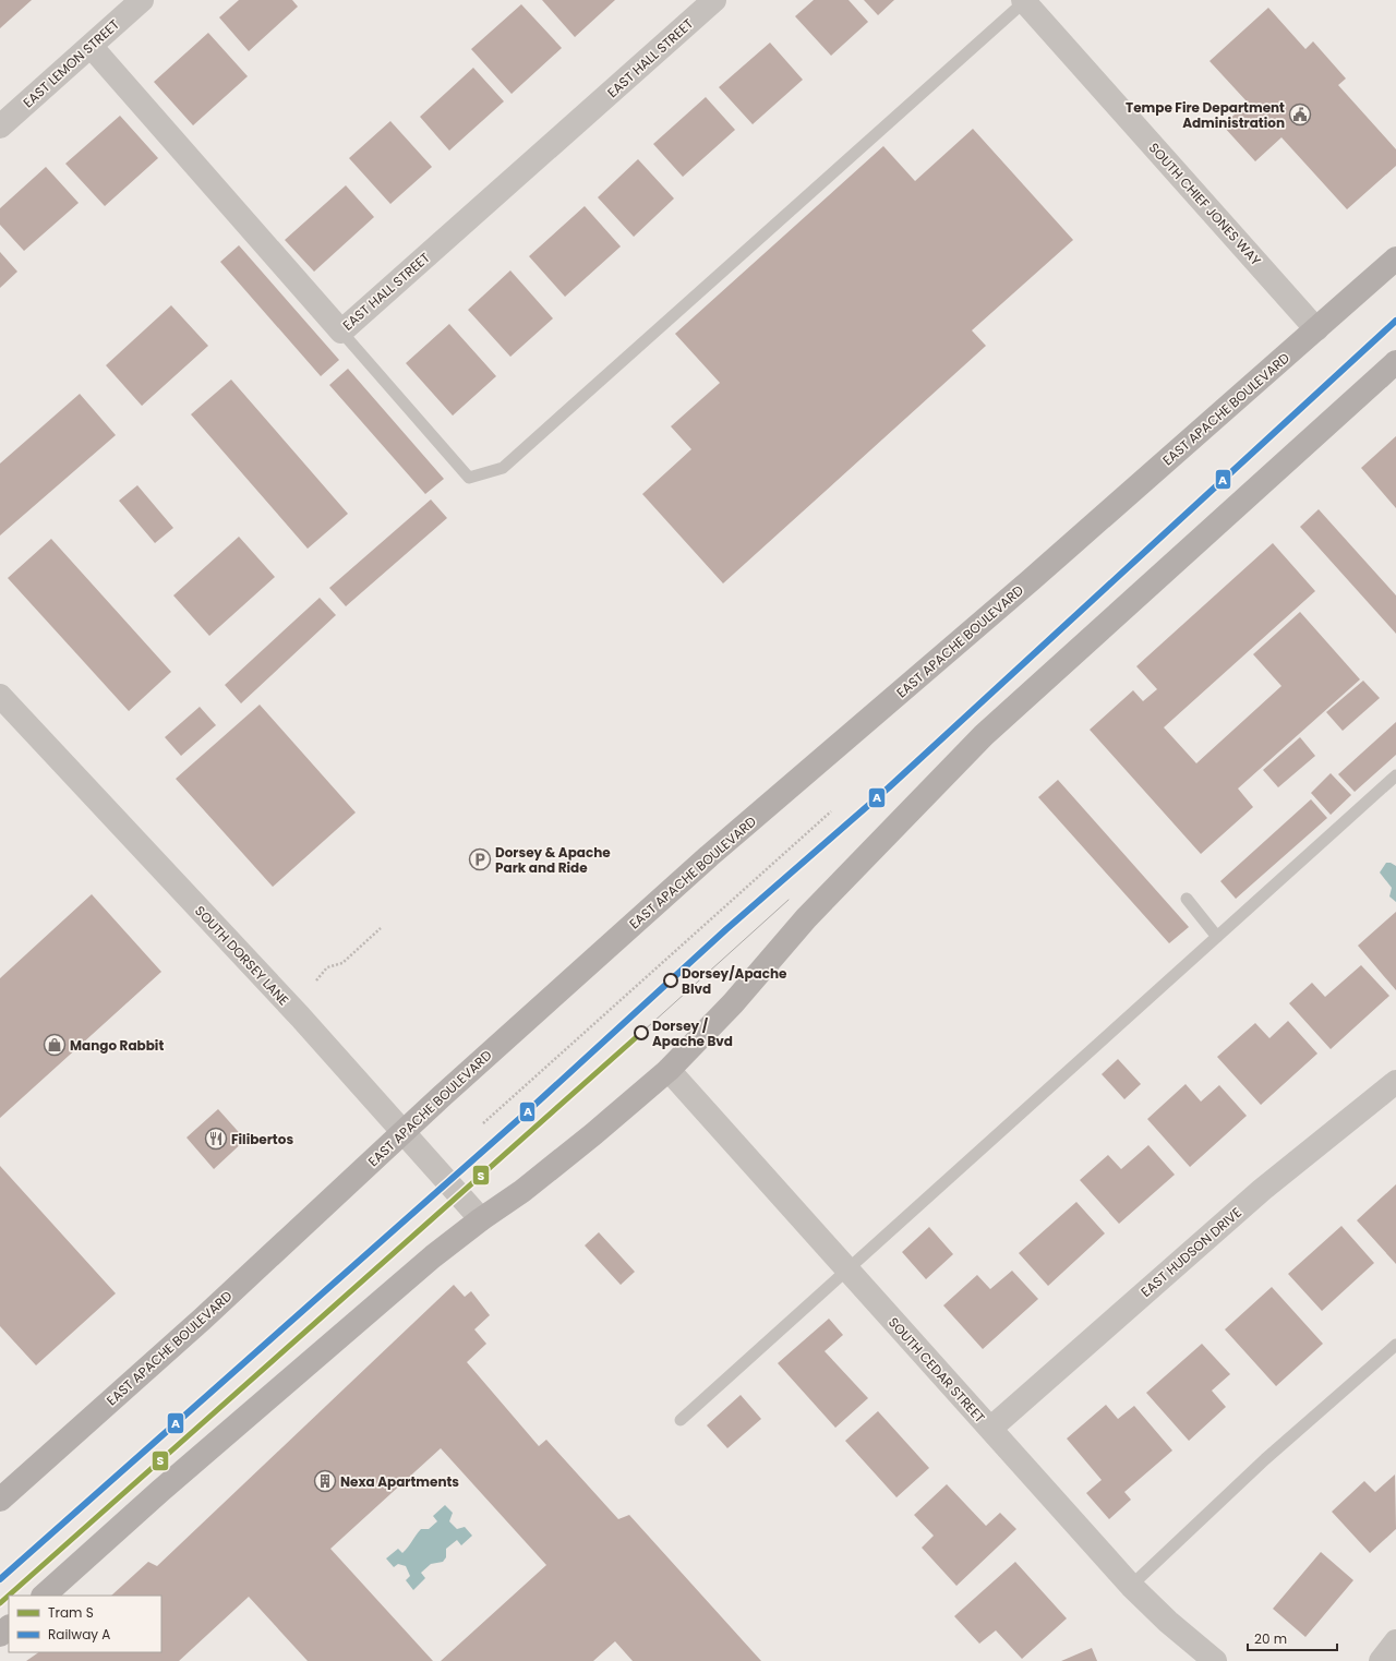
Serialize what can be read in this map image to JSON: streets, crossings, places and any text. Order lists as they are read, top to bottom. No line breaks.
{"streets":{"main road":["EAST APACHE BOULEVARD"],"street":["EAST HALL STREET","EAST LEMON STREET","SOUTH CHIEF JONES WAY","SOUTH DORSEY LANE","EAST HUDSON DRIVE","SOUTH CEDAR STREET"]},"crossings":[["EAST HALL STREET","EAST LEMON STREET"],["SOUTH CHIEF JONES WAY","EAST APACHE BOULEVARD"],["EAST APACHE BOULEVARD","SOUTH DORSEY LANE"],["EAST HUDSON DRIVE","SOUTH CEDAR STREET"]],"places":{"public building":["Tempe Fire Department Administration"],"parking":["Dorsey & Apache Park and Ride"],"other":["Dorsey/Apache Blvd","Dorsey / Apache Bvd"],"shop":["Mango Rabbit"],"restaurant":["Filibertos"],"building":["Nexa Apartments"]},"lines":["rail line A","tram line S"],"legend":["Tram S","Railway A"],"scale_bar":"20 m"}
